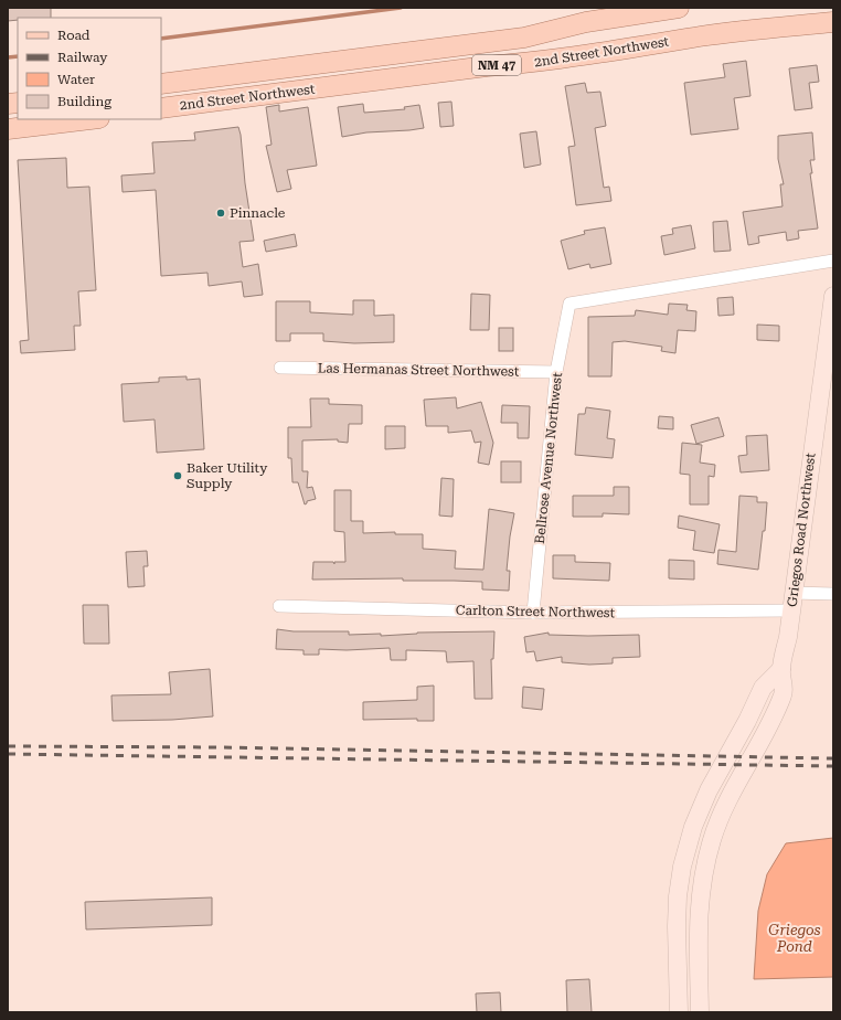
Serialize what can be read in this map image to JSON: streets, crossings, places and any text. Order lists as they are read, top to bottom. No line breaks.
{"streets":{"main road":["2nd Street Northwest","NM 47","Griegos Road Northwest"],"street":["Las Hermanas Street Northwest","Bellrose Avenue Northwest","Carlton Street Northwest"]},"crossings":[["Las Hermanas Street Northwest","Bellrose Avenue Northwest"],["Bellrose Avenue Northwest","Carlton Street Northwest"],["Griegos Road Northwest","Carlton Street Northwest"]],"water":["Griegos Pond"],"places":["Pinnacle","Baker Utility Supply"],"legend":["Road","Railway","Water","Building"]}
